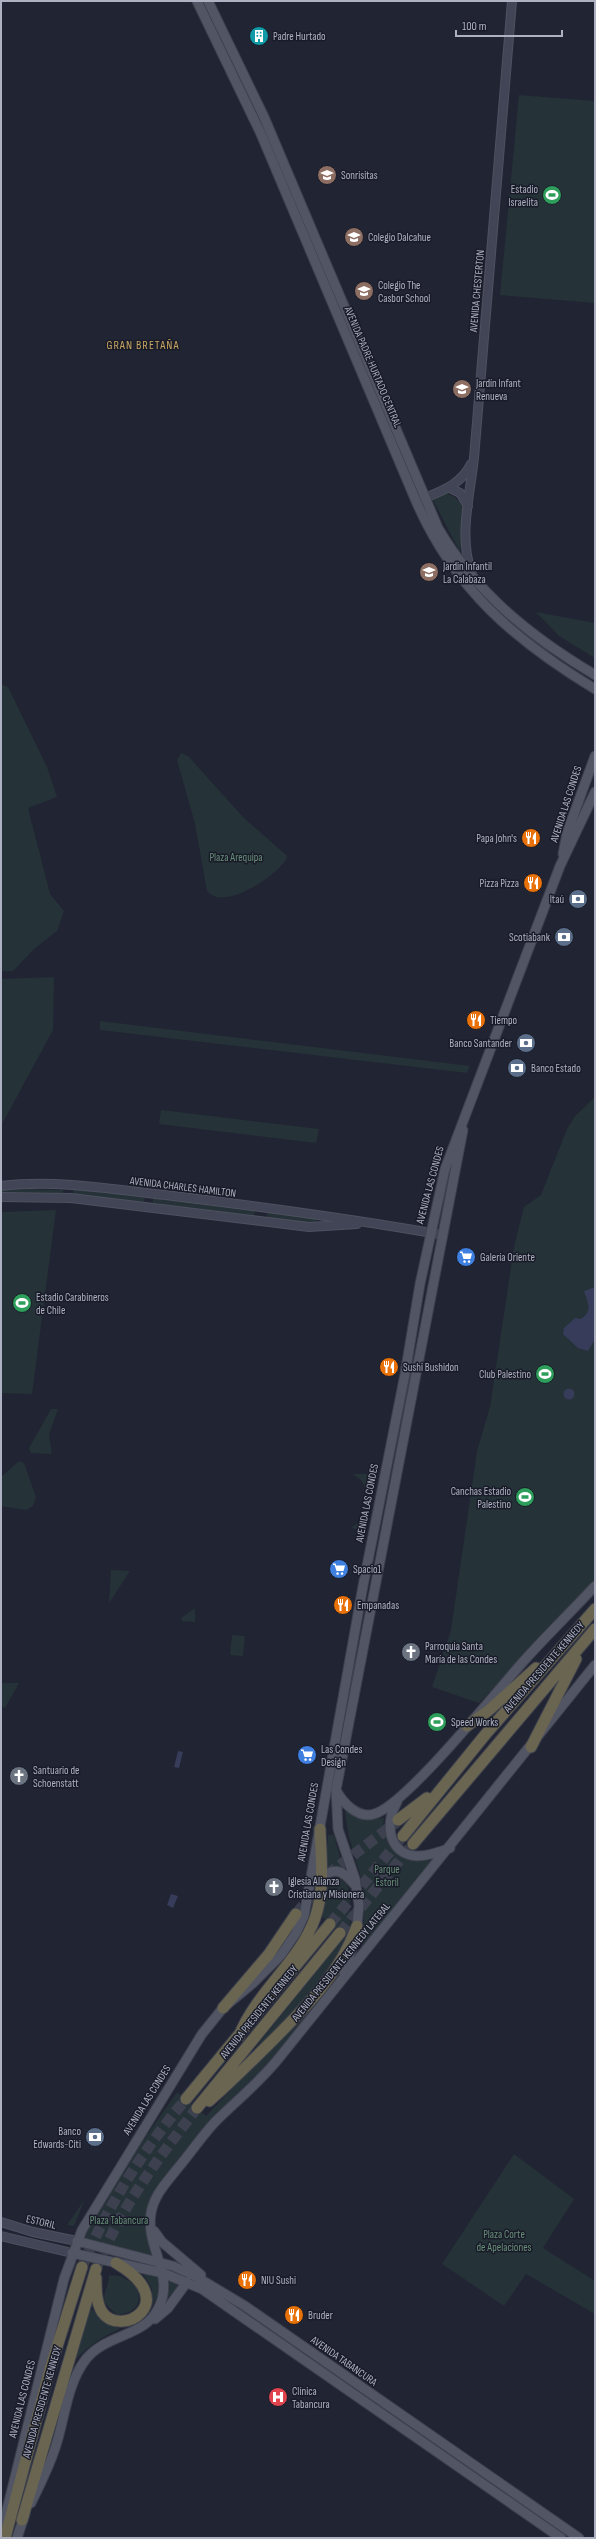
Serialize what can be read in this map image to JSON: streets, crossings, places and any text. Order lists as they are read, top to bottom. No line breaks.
{"streets":{"highway":["AVENIDA PRESIDENTE KENNEDY"],"main road":["AVENIDA CHESTERTON","AVENIDA PADRE HURTADO CENTRAL","AVENIDA LAS CONDES","AVENIDA CHARLES HAMILTON","AVENIDA PRESIDENTE KENNEDY LATERAL","ESTORIL","AVENIDA TABANCURA"]},"crossings":[["AVENIDA CHESTERTON","AVENIDA PADRE HURTADO CENTRAL"],["AVENIDA LAS CONDES","AVENIDA CHARLES HAMILTON"],["AVENIDA LAS CONDES","AVENIDA PRESIDENTE KENNEDY LATERAL"],["AVENIDA LAS CONDES","ESTORIL"],["AVENIDA LAS CONDES","AVENIDA TABANCURA"],["AVENIDA PRESIDENTE KENNEDY","AVENIDA TABANCURA"],["AVENIDA PRESIDENTE KENNEDY LATERAL","AVENIDA TABANCURA"],["ESTORIL","AVENIDA TABANCURA"]],"districts":["GRAN BRETAÑA"],"parks":["Plaza Arequipa","Parque Estoril","Plaza Tabancura","Plaza Corte de Apelaciones"],"places":{"building":["Padre Hurtado"],"school or university":["Sonrisitas","Colegio Dalcahue","Colegio The Casbor School","Jardín Infant Renueva","Jardin Infantil La Calabaza"],"sports":["Estadio Israelita","Estadio Carabineros de Chile","Club Palestino","Canchas Estadio Palestino","Speed Works"],"restaurant":["Papa John's","Pizza Pizza","Tiempo","Sushi Bushidon","Empanadas","NIU Sushi","Bruder"],"bank":["Itaú","Scotiabank","Banco Santander","Banco Estado","Banco Edwards-Citi"],"supermarket":["Galería Oriente","Spacio1","Las Condes Design"],"church":["Parroquia Santa María de las Condes","Santuario de Schoenstatt","Iglesia Alianza Cristiana y Misionera"],"hospital":["Clínica Tabancura"]},"scale_bar":"100 m"}
